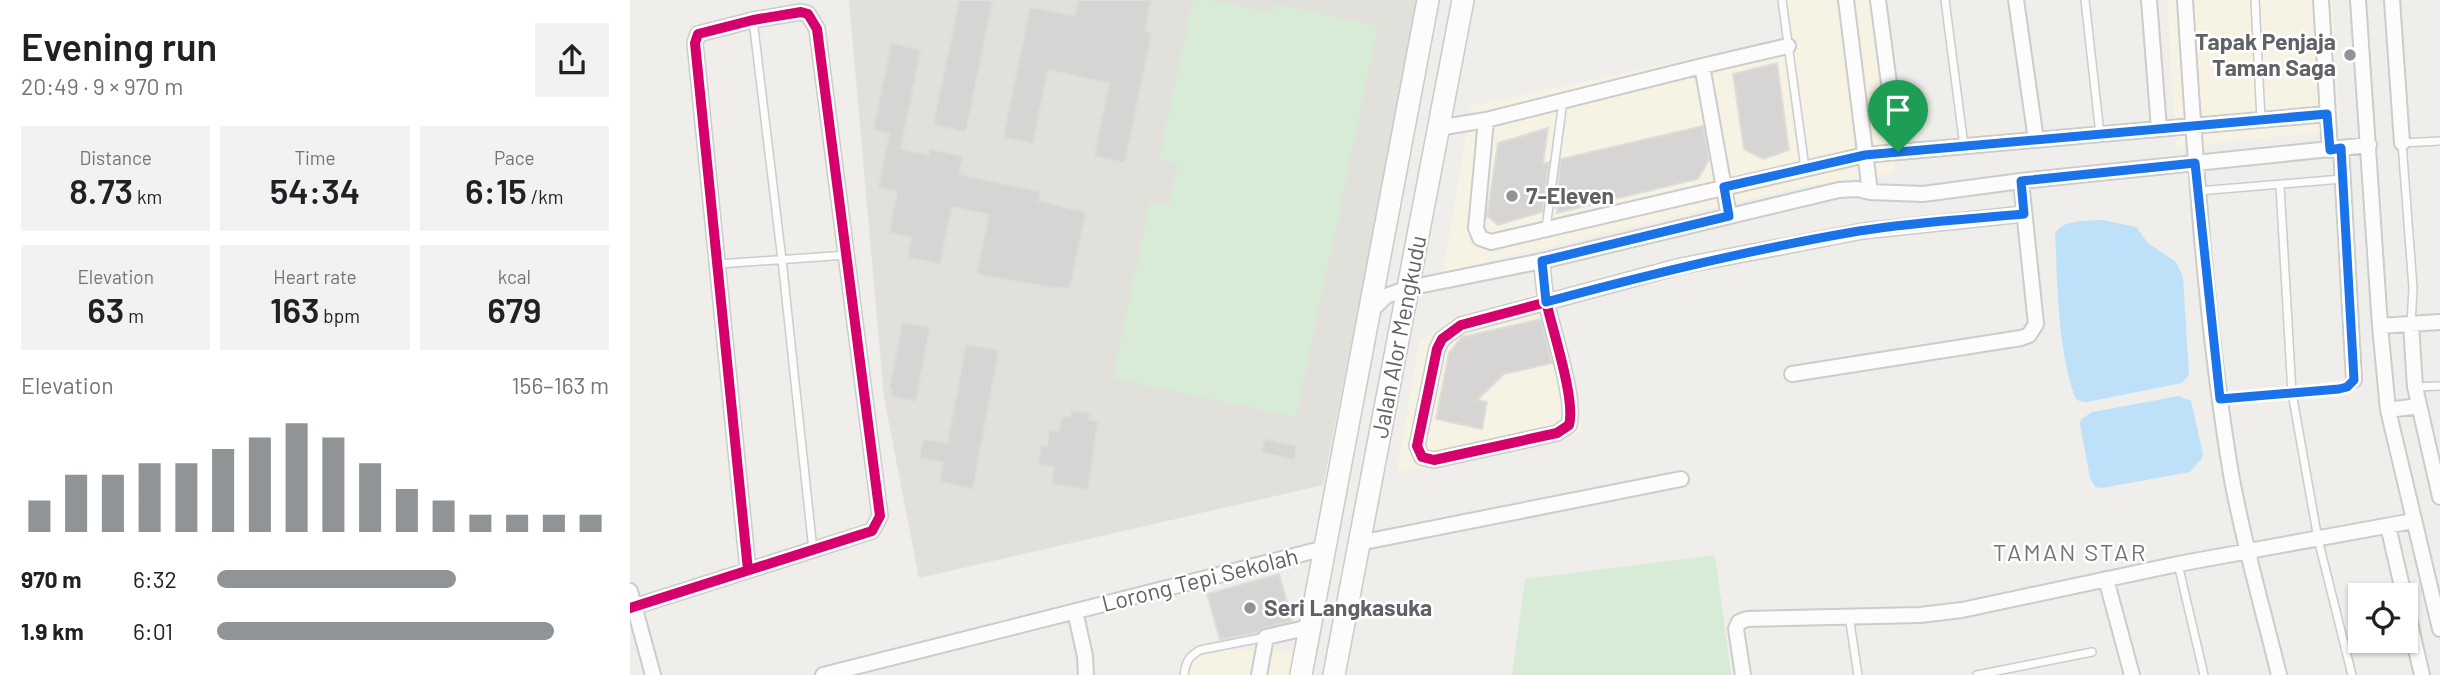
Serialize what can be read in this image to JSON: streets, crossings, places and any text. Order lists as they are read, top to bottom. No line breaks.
{"streets":{"main road":["Jalan Alor Mengkudu"],"street":["Lorong Tepi Sekolah"]},"crossings":[["Jalan Alor Mengkudu","Lorong Tepi Sekolah"]],"districts":["TAMAN STAR"],"places":["Tapak Penjaja Taman Saga","7-Eleven","Seri Langkasuka"],"page":{"heading":["Evening run","20:49 · 9 × 970 m"],"stats":[["Distance","8.73 km"],["Time","54:34"],["Pace","6:15 /km"],["Elevation","63 m"],["Heart rate","163 bpm"],["kcal","679"]],"chart":["Elevation","156–163 m"],"list":[{"name":"970 m","note":"6:32"},{"name":"1.9 km","note":"6:01"}]}}
